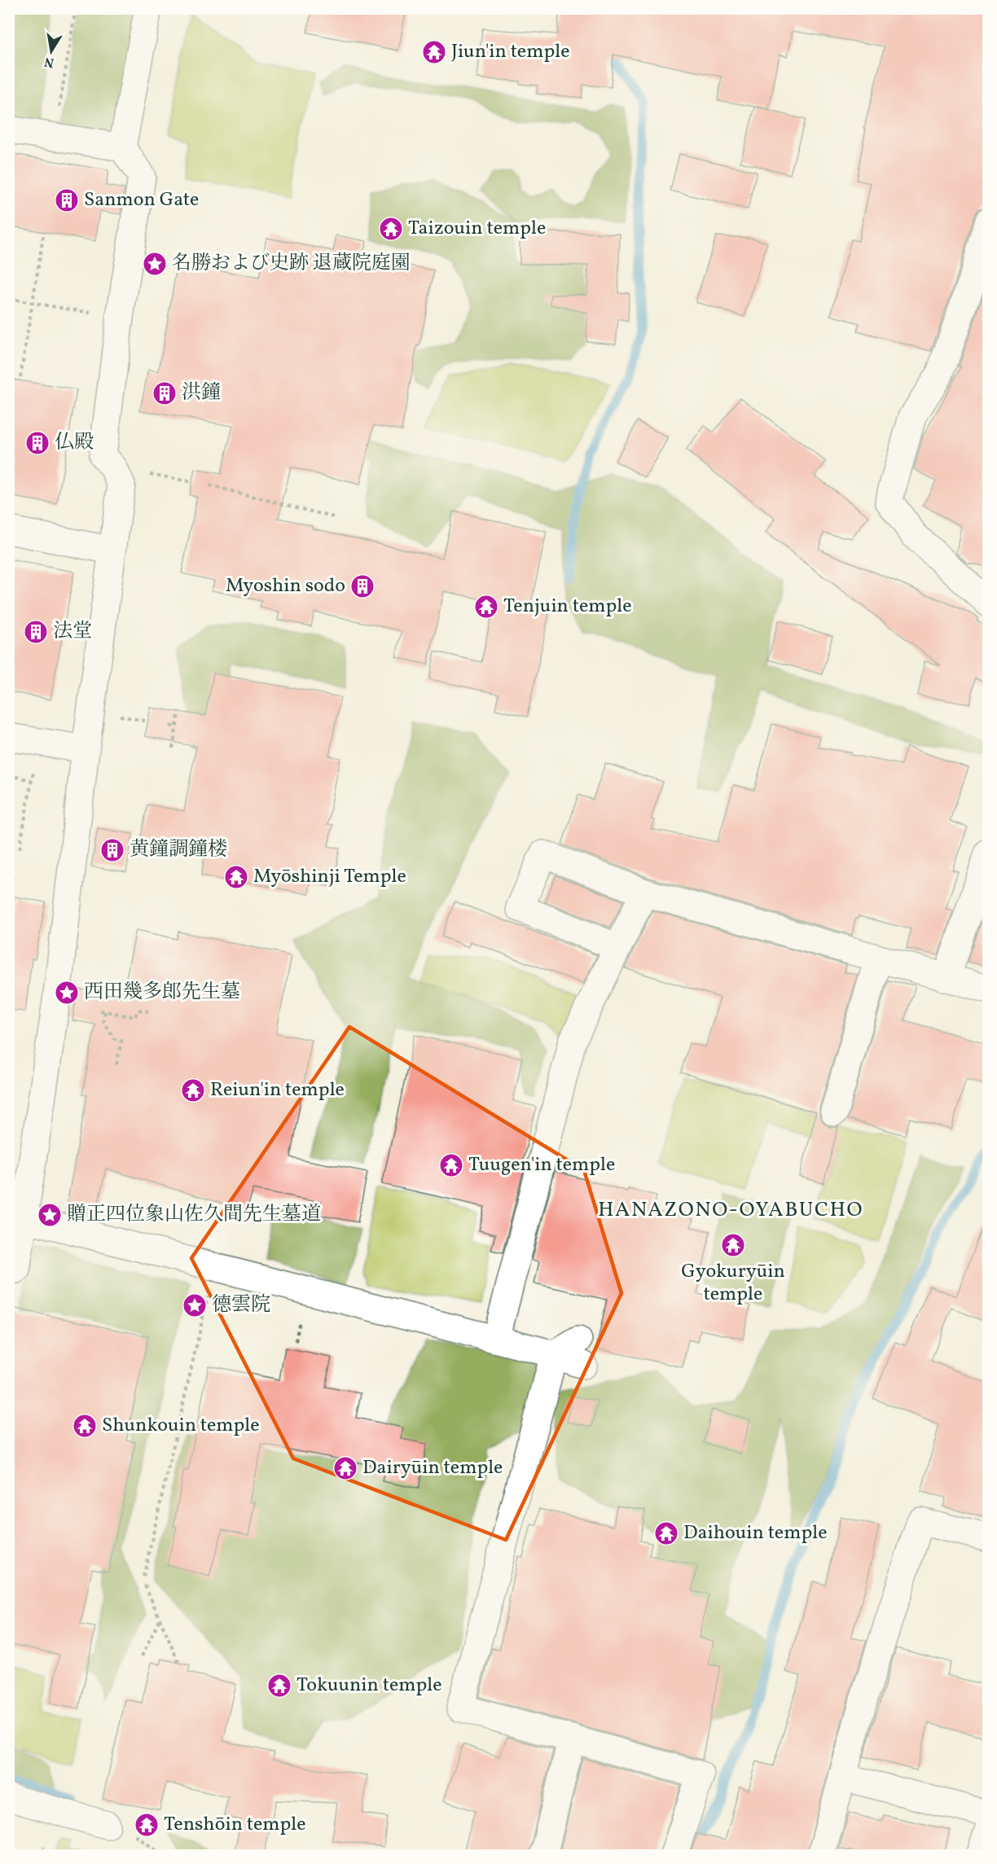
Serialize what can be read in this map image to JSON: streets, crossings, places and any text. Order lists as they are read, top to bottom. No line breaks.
{"districts":["HANAZONO-OYABUCHO"],"places":{"temple":["Jiun'in temple","Taizouin temple","Tenjuin temple","Myōshinji Temple","Reiun'in temple","Tuugen'in temple","Gyokuryūin temple","Shunkouin temple","Dairyūin temple","Daihouin temple","Tokuunin temple","Tenshōin temple"],"building":["Sanmon Gate","洪鐘","仏殿","Myoshin sodo","法堂","黄鐘調鐘楼"],"place":["名勝および史跡 退蔵院庭園","西田幾多郎先生墓","贈正四位象山佐久間先生墓道","德雲院"]},"north":"bottom"}
